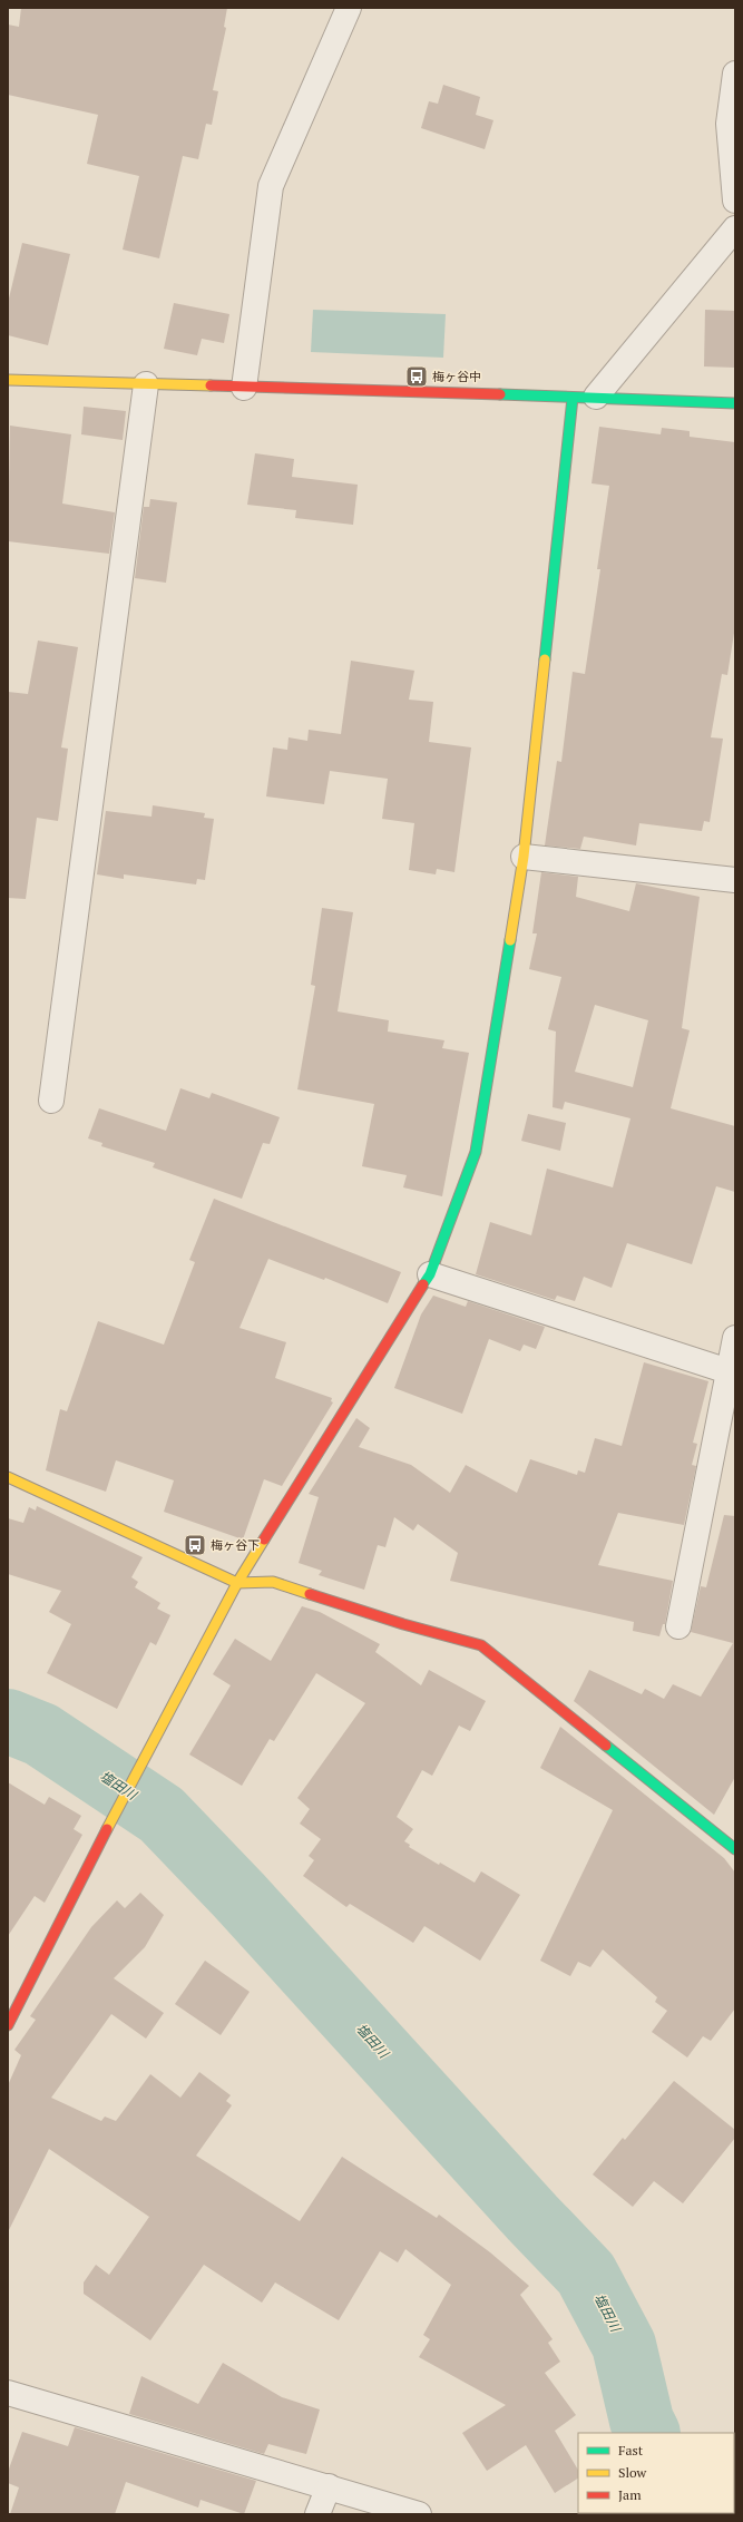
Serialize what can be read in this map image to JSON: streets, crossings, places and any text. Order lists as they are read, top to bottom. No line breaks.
{"water":["塩田川"],"places":{"bus stop":["梅ヶ谷中","梅ヶ谷下"]},"legend":["Fast","Slow","Jam"]}
